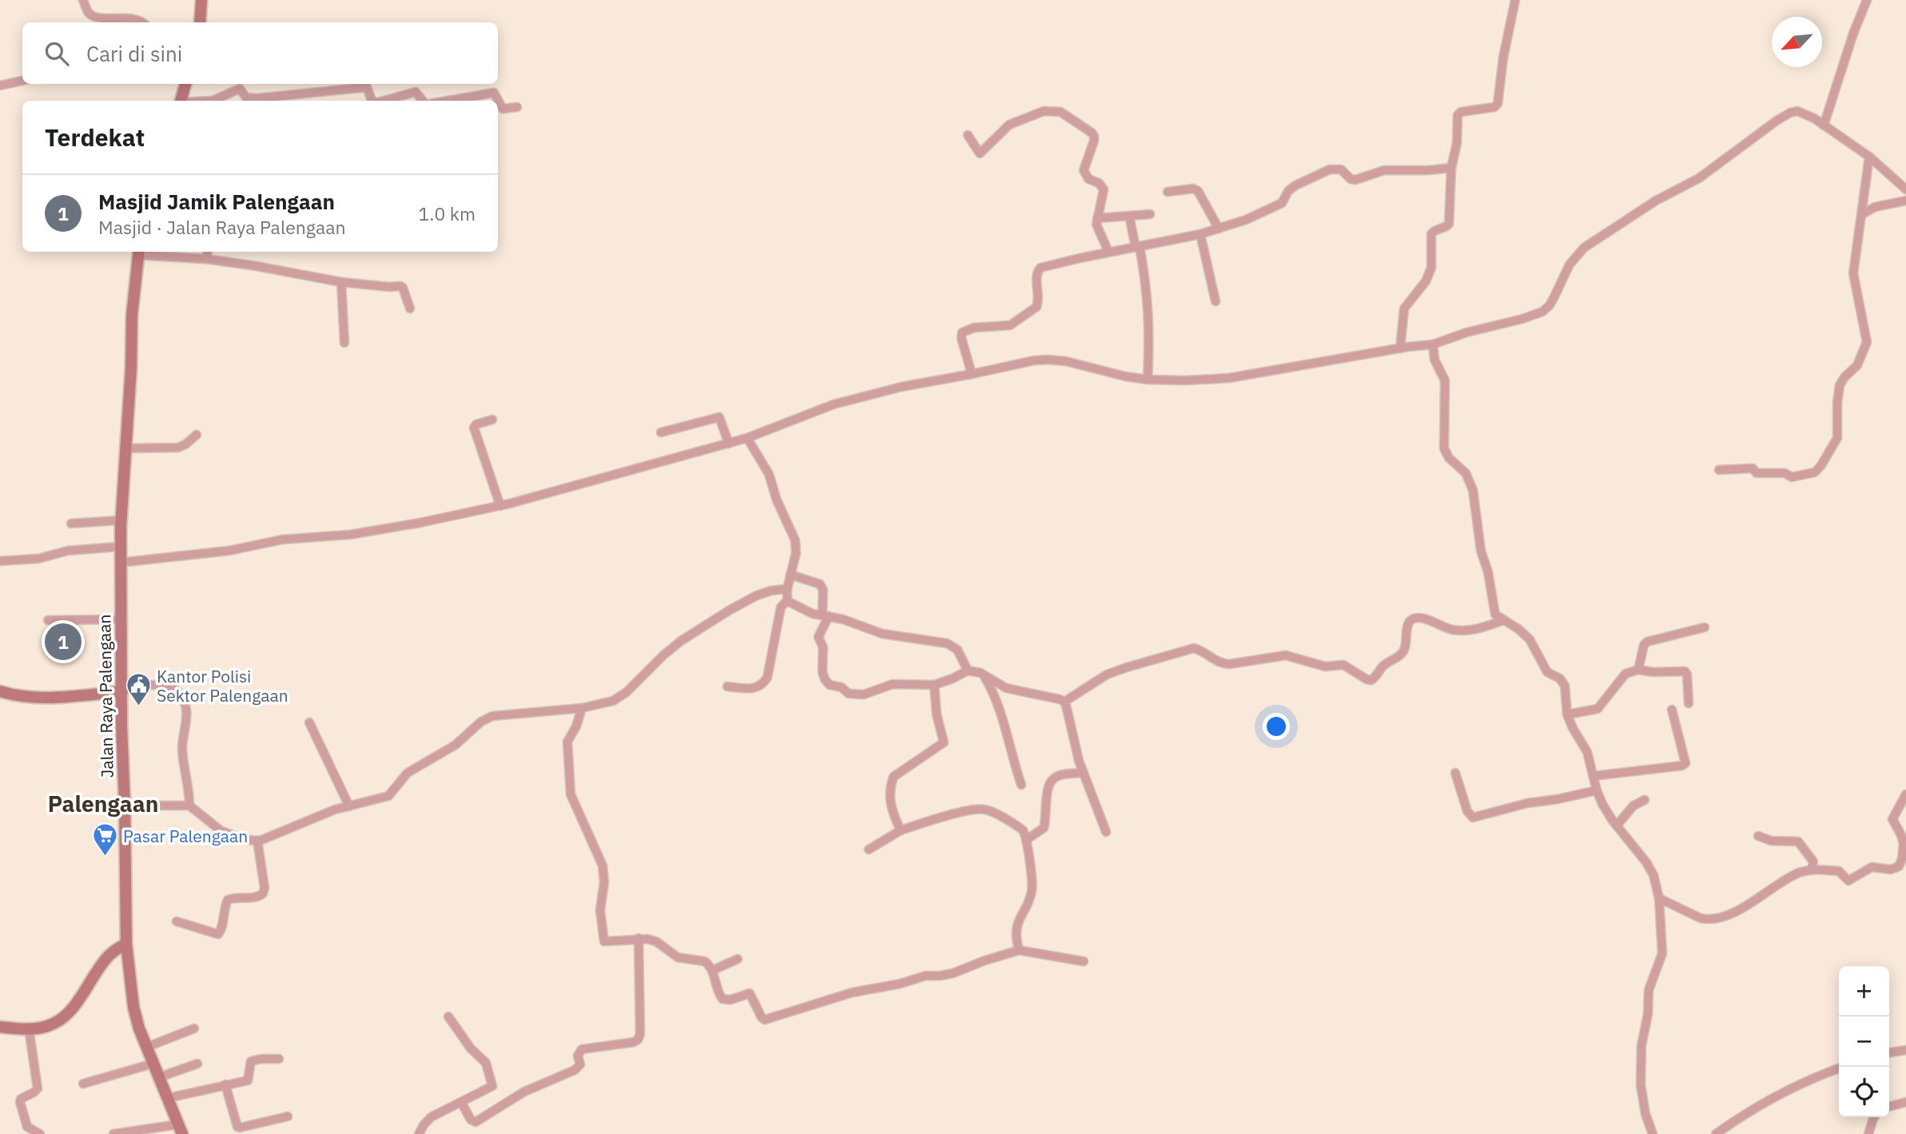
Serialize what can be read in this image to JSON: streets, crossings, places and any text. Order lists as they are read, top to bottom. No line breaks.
{"streets":{"street":["Jalan Raya Palengaan"]},"districts":["Palengaan"],"places":{"public building":["Kantor Polisi Sektor Palengaan"],"supermarket":["Pasar Palengaan"]},"north":"bottom left","page":{"search":"Cari di sini","heading":"Terdekat","list":[{"mark":"1","name":"Masjid Jamik Palengaan","note":"Masjid · Jalan Raya Palengaan","value":"1.0 km"}],"pins":"1","map_buttons":["+","−"]}}
